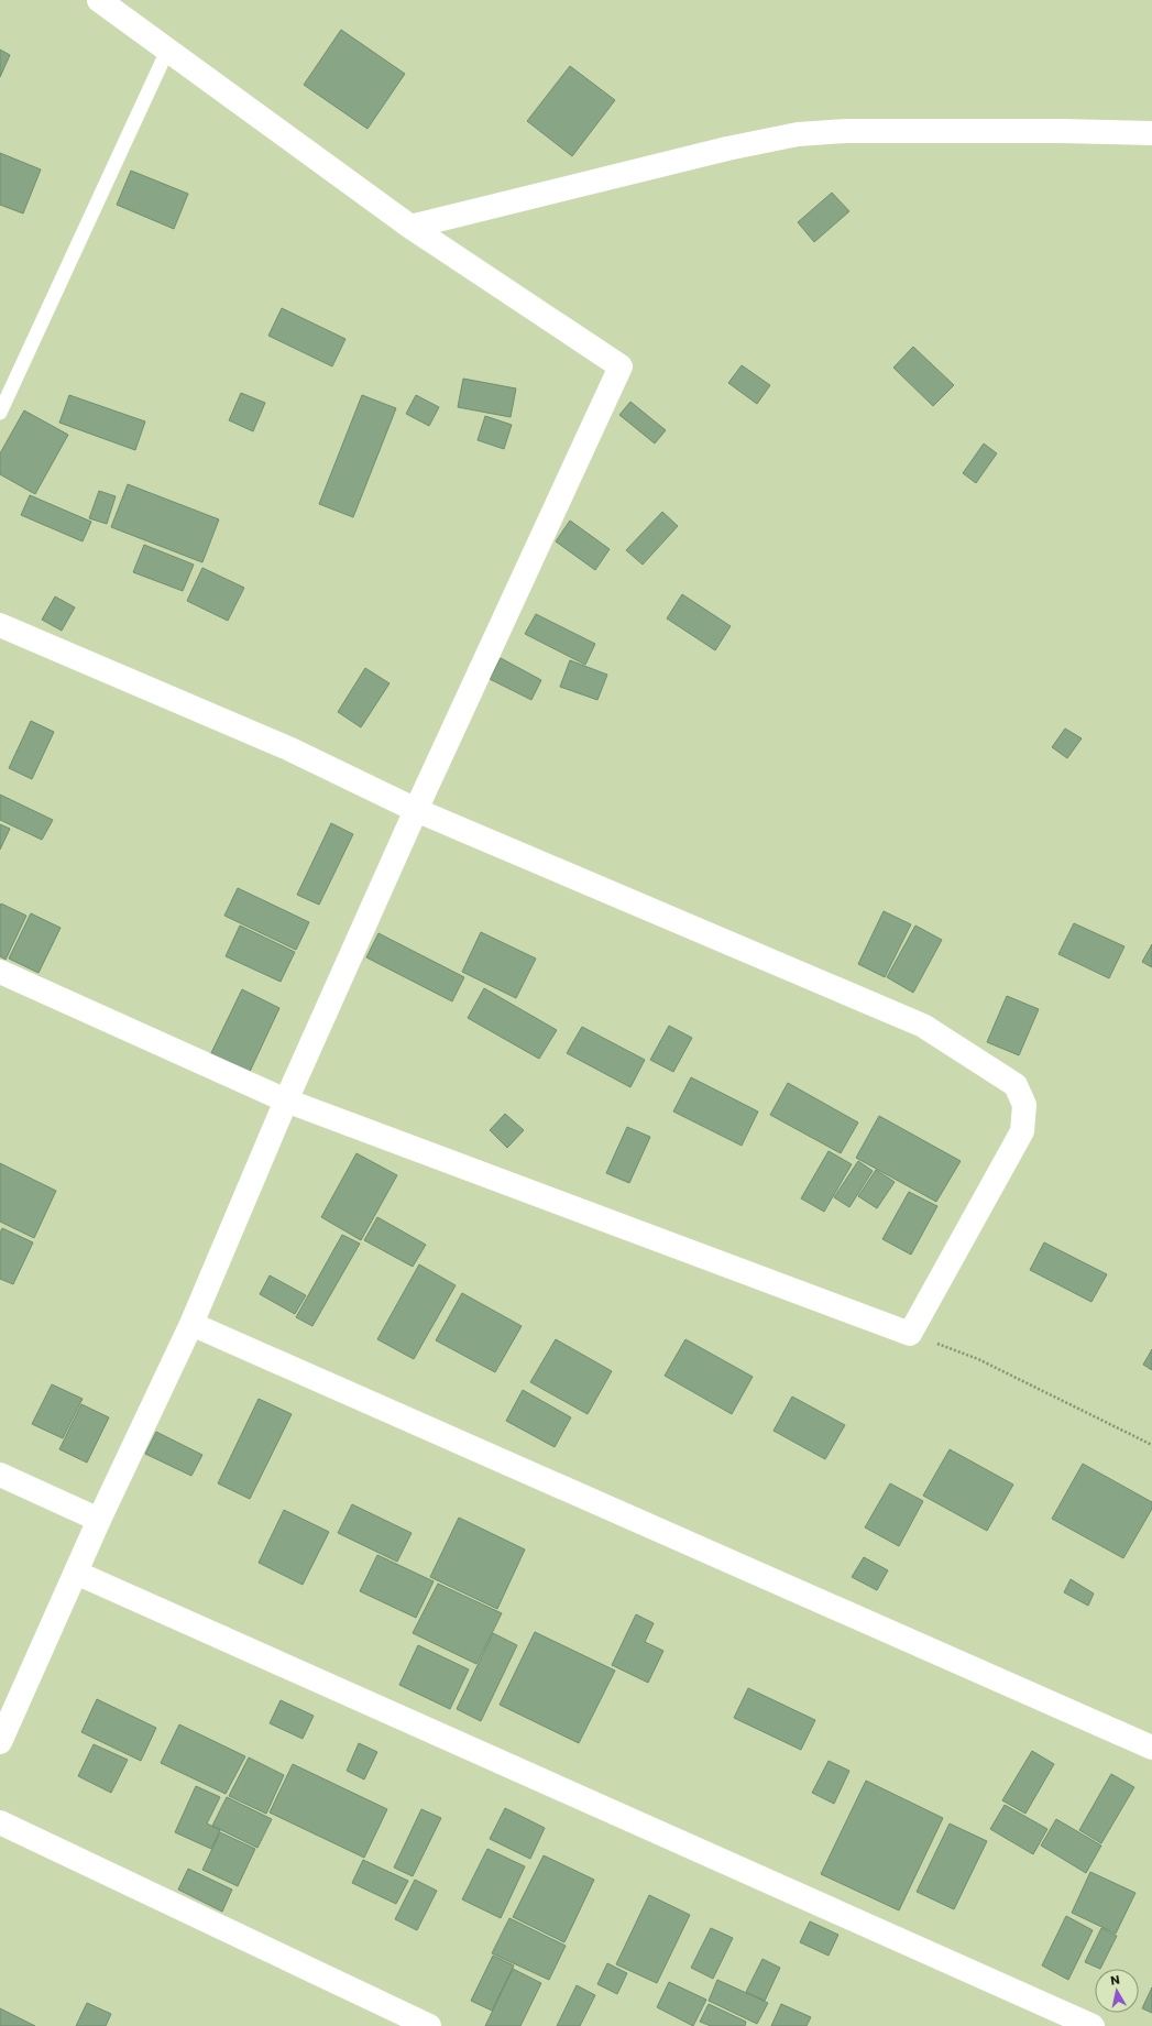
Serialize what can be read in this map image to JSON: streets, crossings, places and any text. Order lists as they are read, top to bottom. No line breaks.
{"north":"top"}
